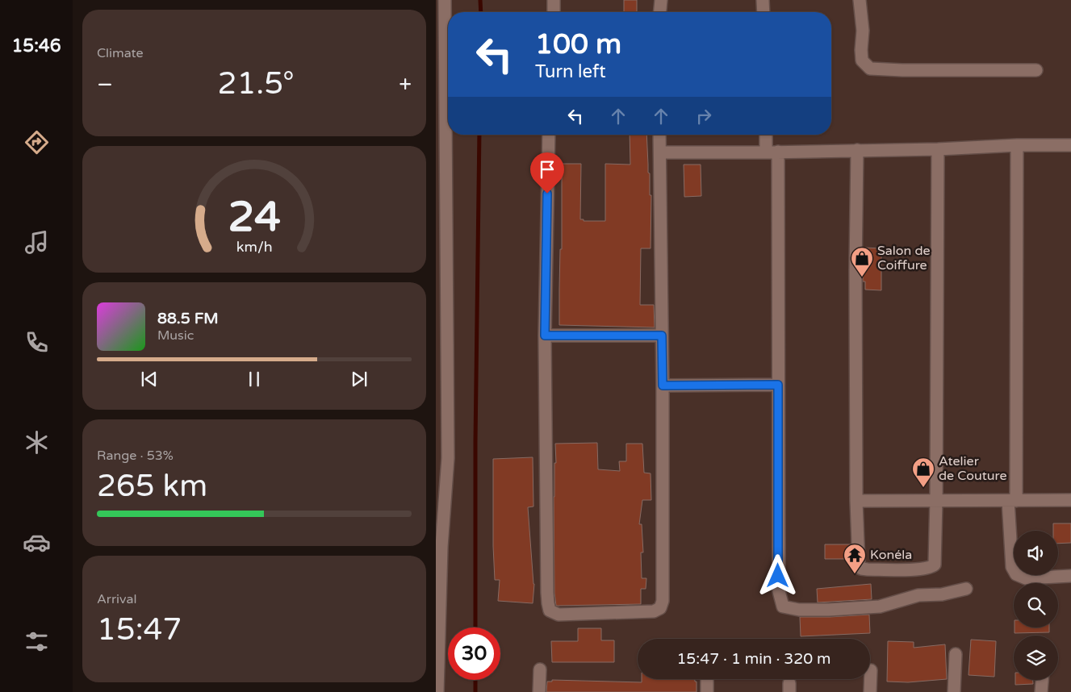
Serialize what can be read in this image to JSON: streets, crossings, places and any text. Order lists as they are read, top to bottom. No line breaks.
{"places":{"shop":["Salon de Coiffure","Atelier de Couture"],"temple":["Konéla"]},"page":{"tabs":"15:46","tile":["Climate",["Range · 53%","265 km"],["Arrival","15:47"]],"turn":["100 m","Turn left"],"heat":["−","21.5°","+"],"song":["88.5 FM","Music"],"limit":"30","trip":"15:47 · 1 min · 320 m","gauge":["24","km/h"]}}
